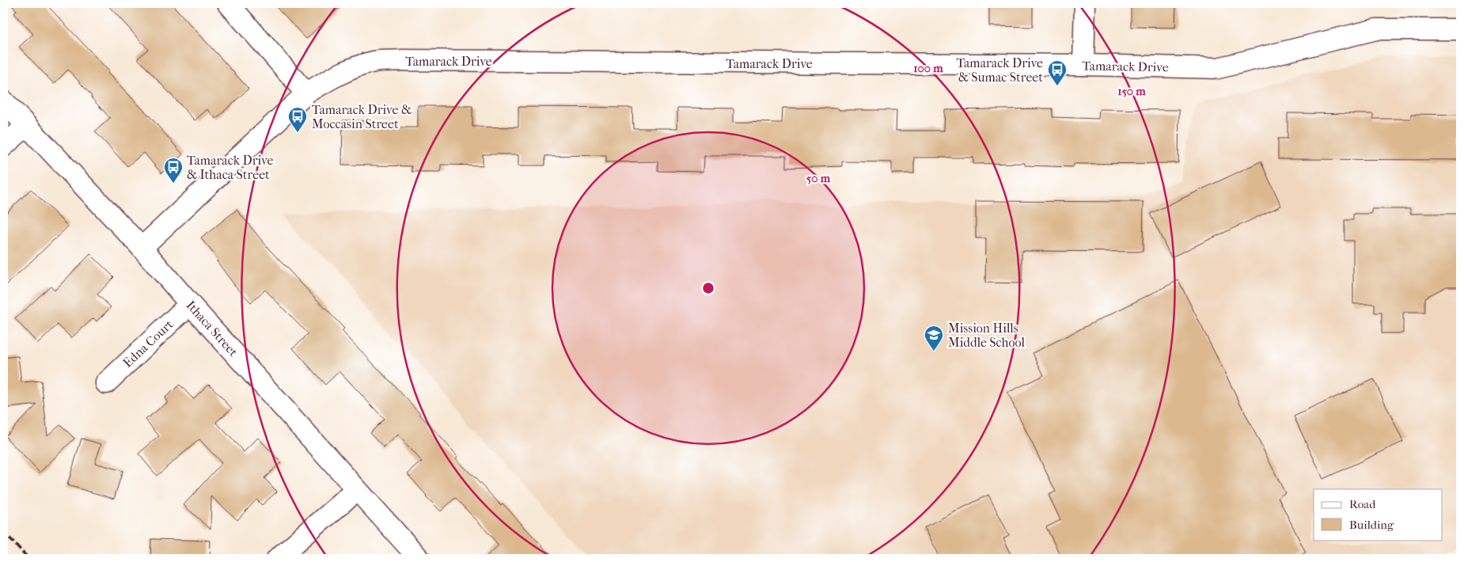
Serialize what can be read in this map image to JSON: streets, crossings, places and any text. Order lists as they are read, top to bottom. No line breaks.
{"streets":{"street":["Tamarack Drive","Ithaca Street","Edna Court"]},"crossings":[["Tamarack Drive","Ithaca Street"],["Ithaca Street","Edna Court"]],"places":{"bus stop":["Tamarack Drive & Sumac Street","Tamarack Drive & Moccasin Street","Tamarack Drive & Ithaca Street"],"school or university":["Mission Hills Middle School"]},"legend":["Road","Building"],"rings":["100 m","150 m","50 m"]}
